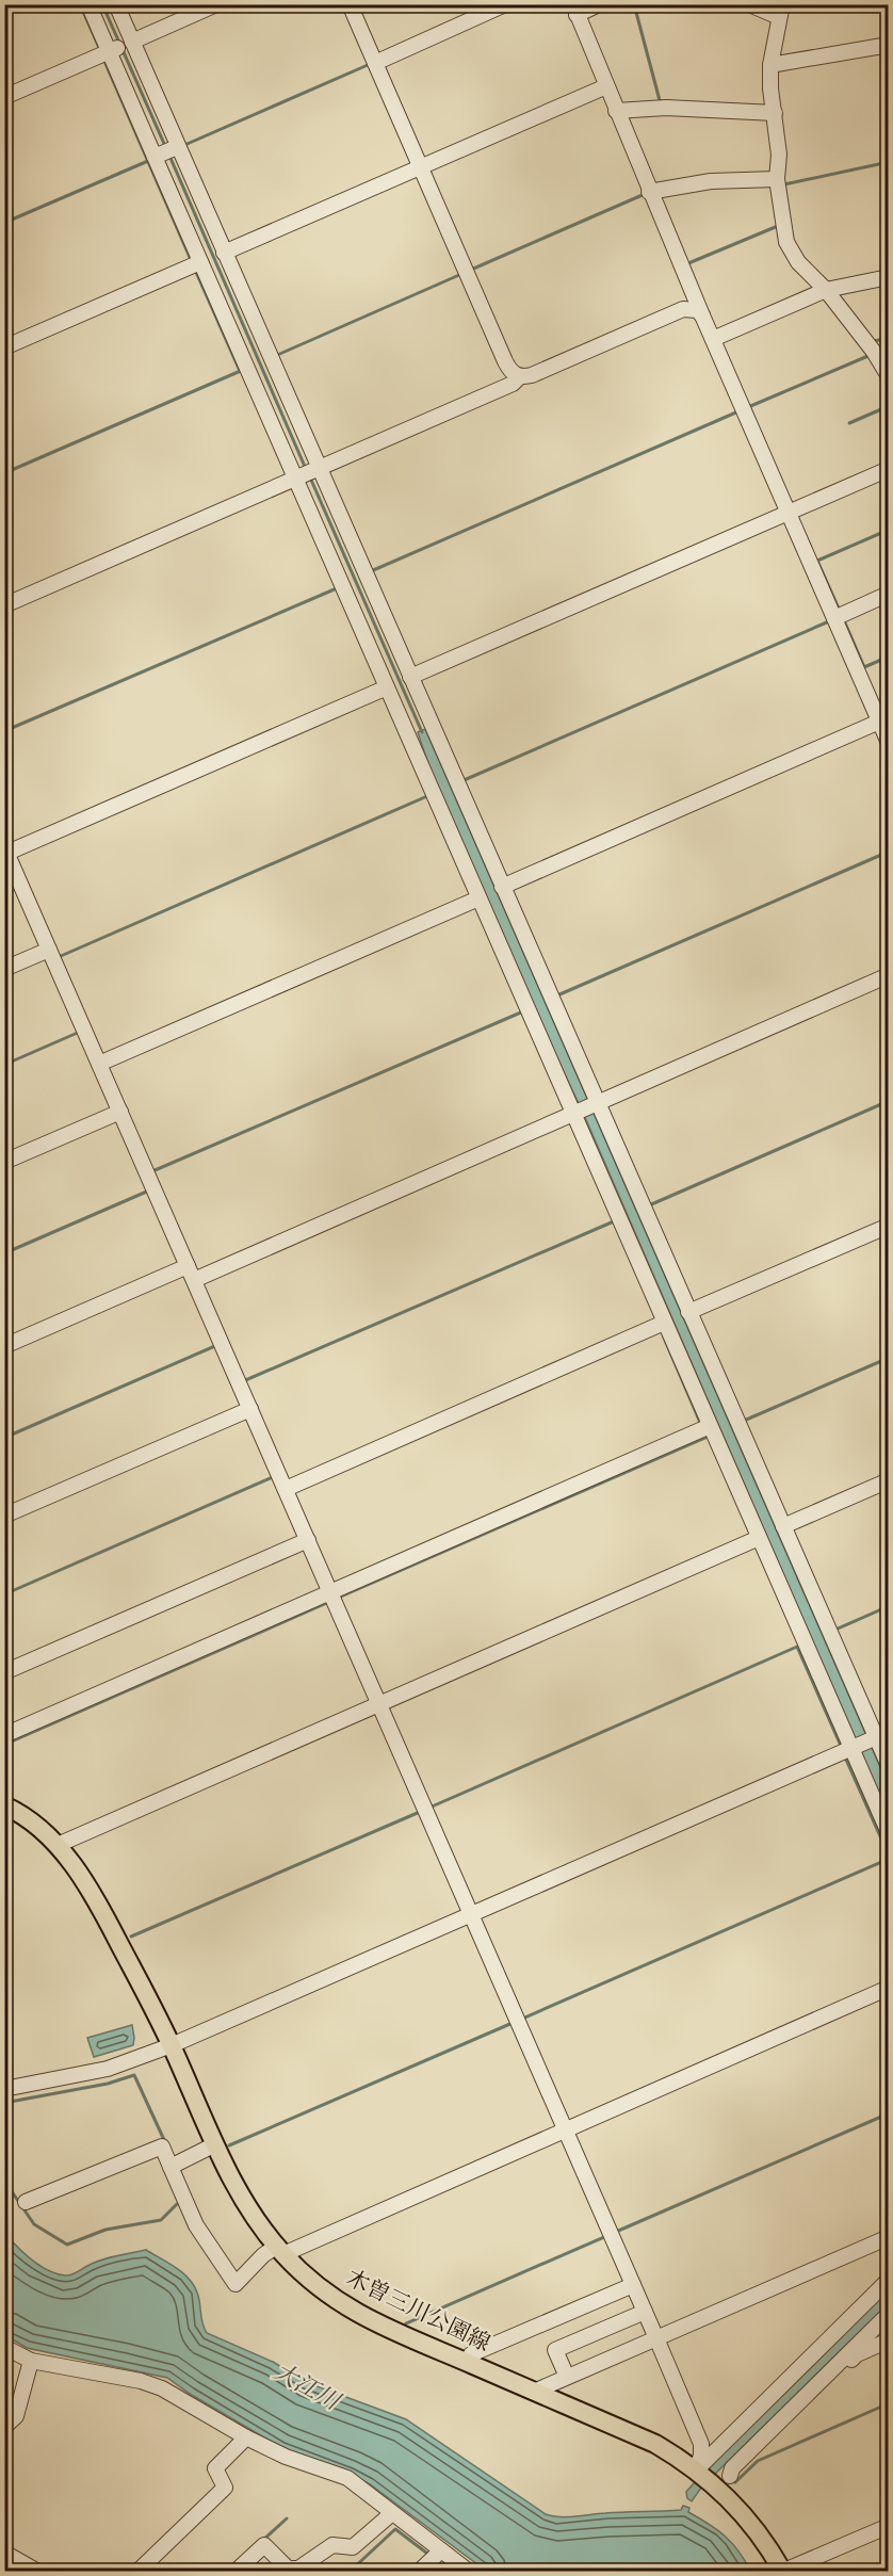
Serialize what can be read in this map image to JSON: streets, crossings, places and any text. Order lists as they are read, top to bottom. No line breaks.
{"streets":{"main road":["木曽三川公園線"]},"water":["大江川"]}
